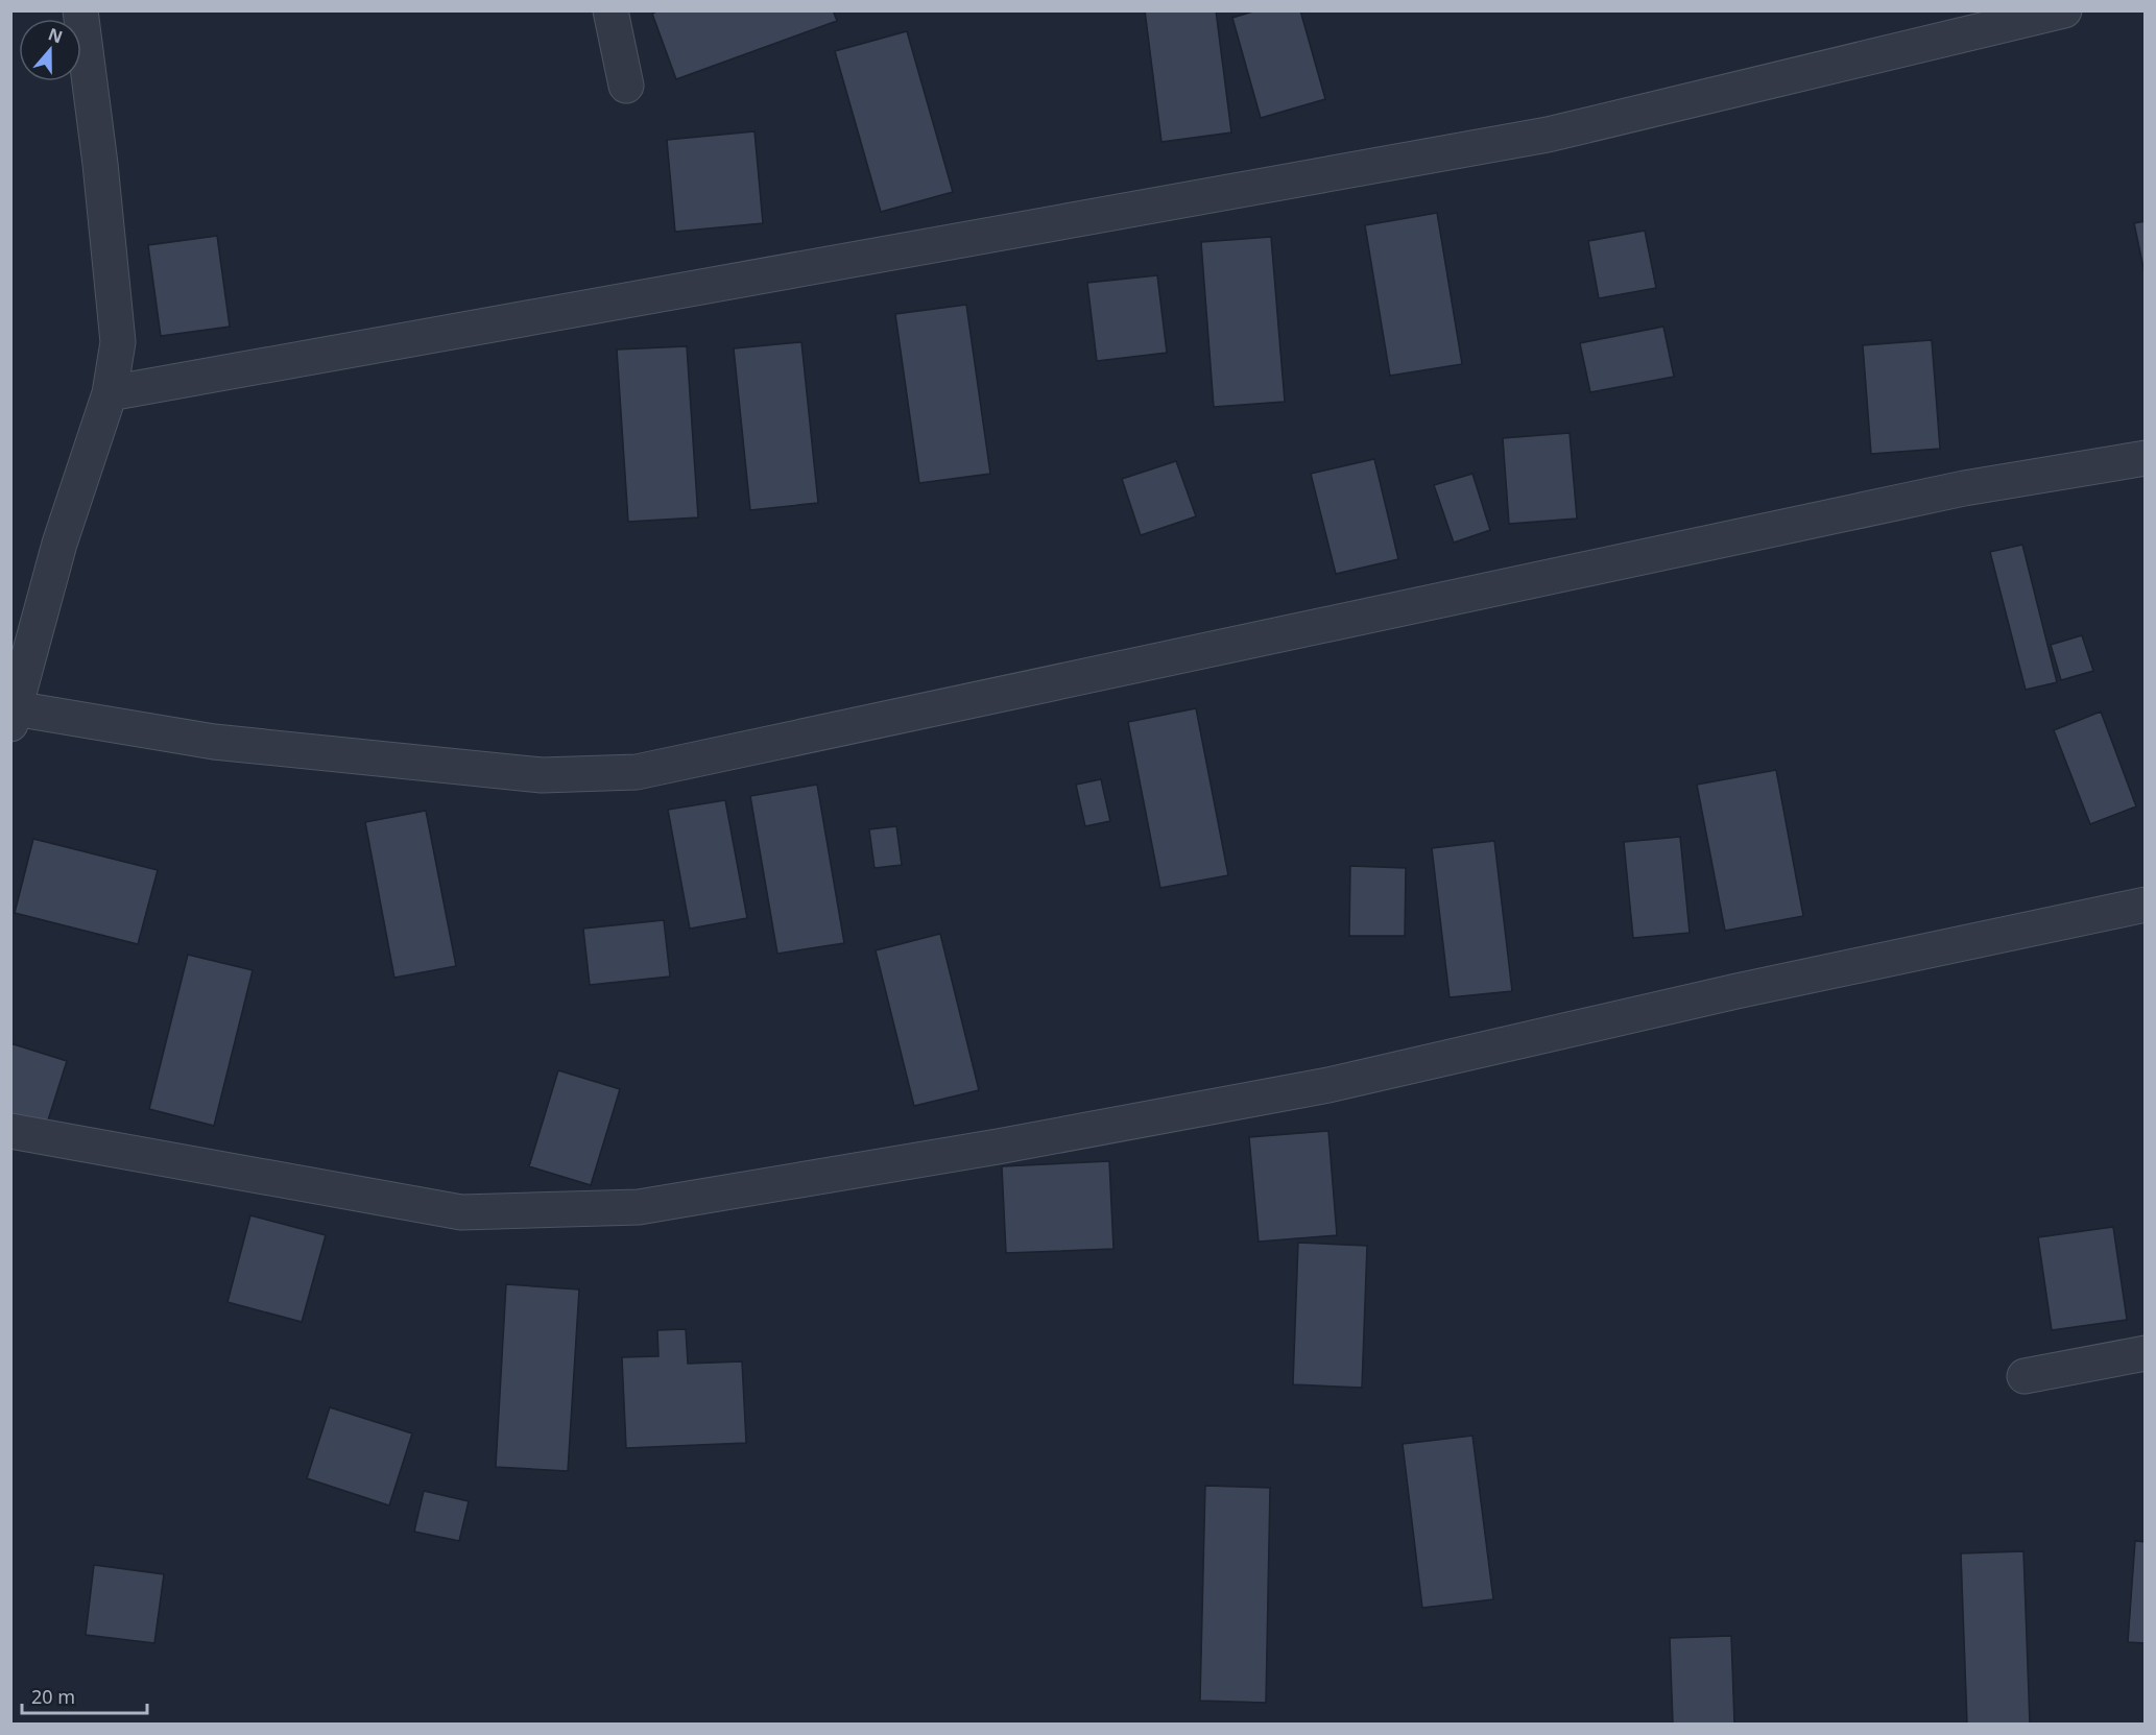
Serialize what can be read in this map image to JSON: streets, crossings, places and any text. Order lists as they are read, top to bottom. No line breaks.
{"scale_bar":"20 m","north":"top"}
